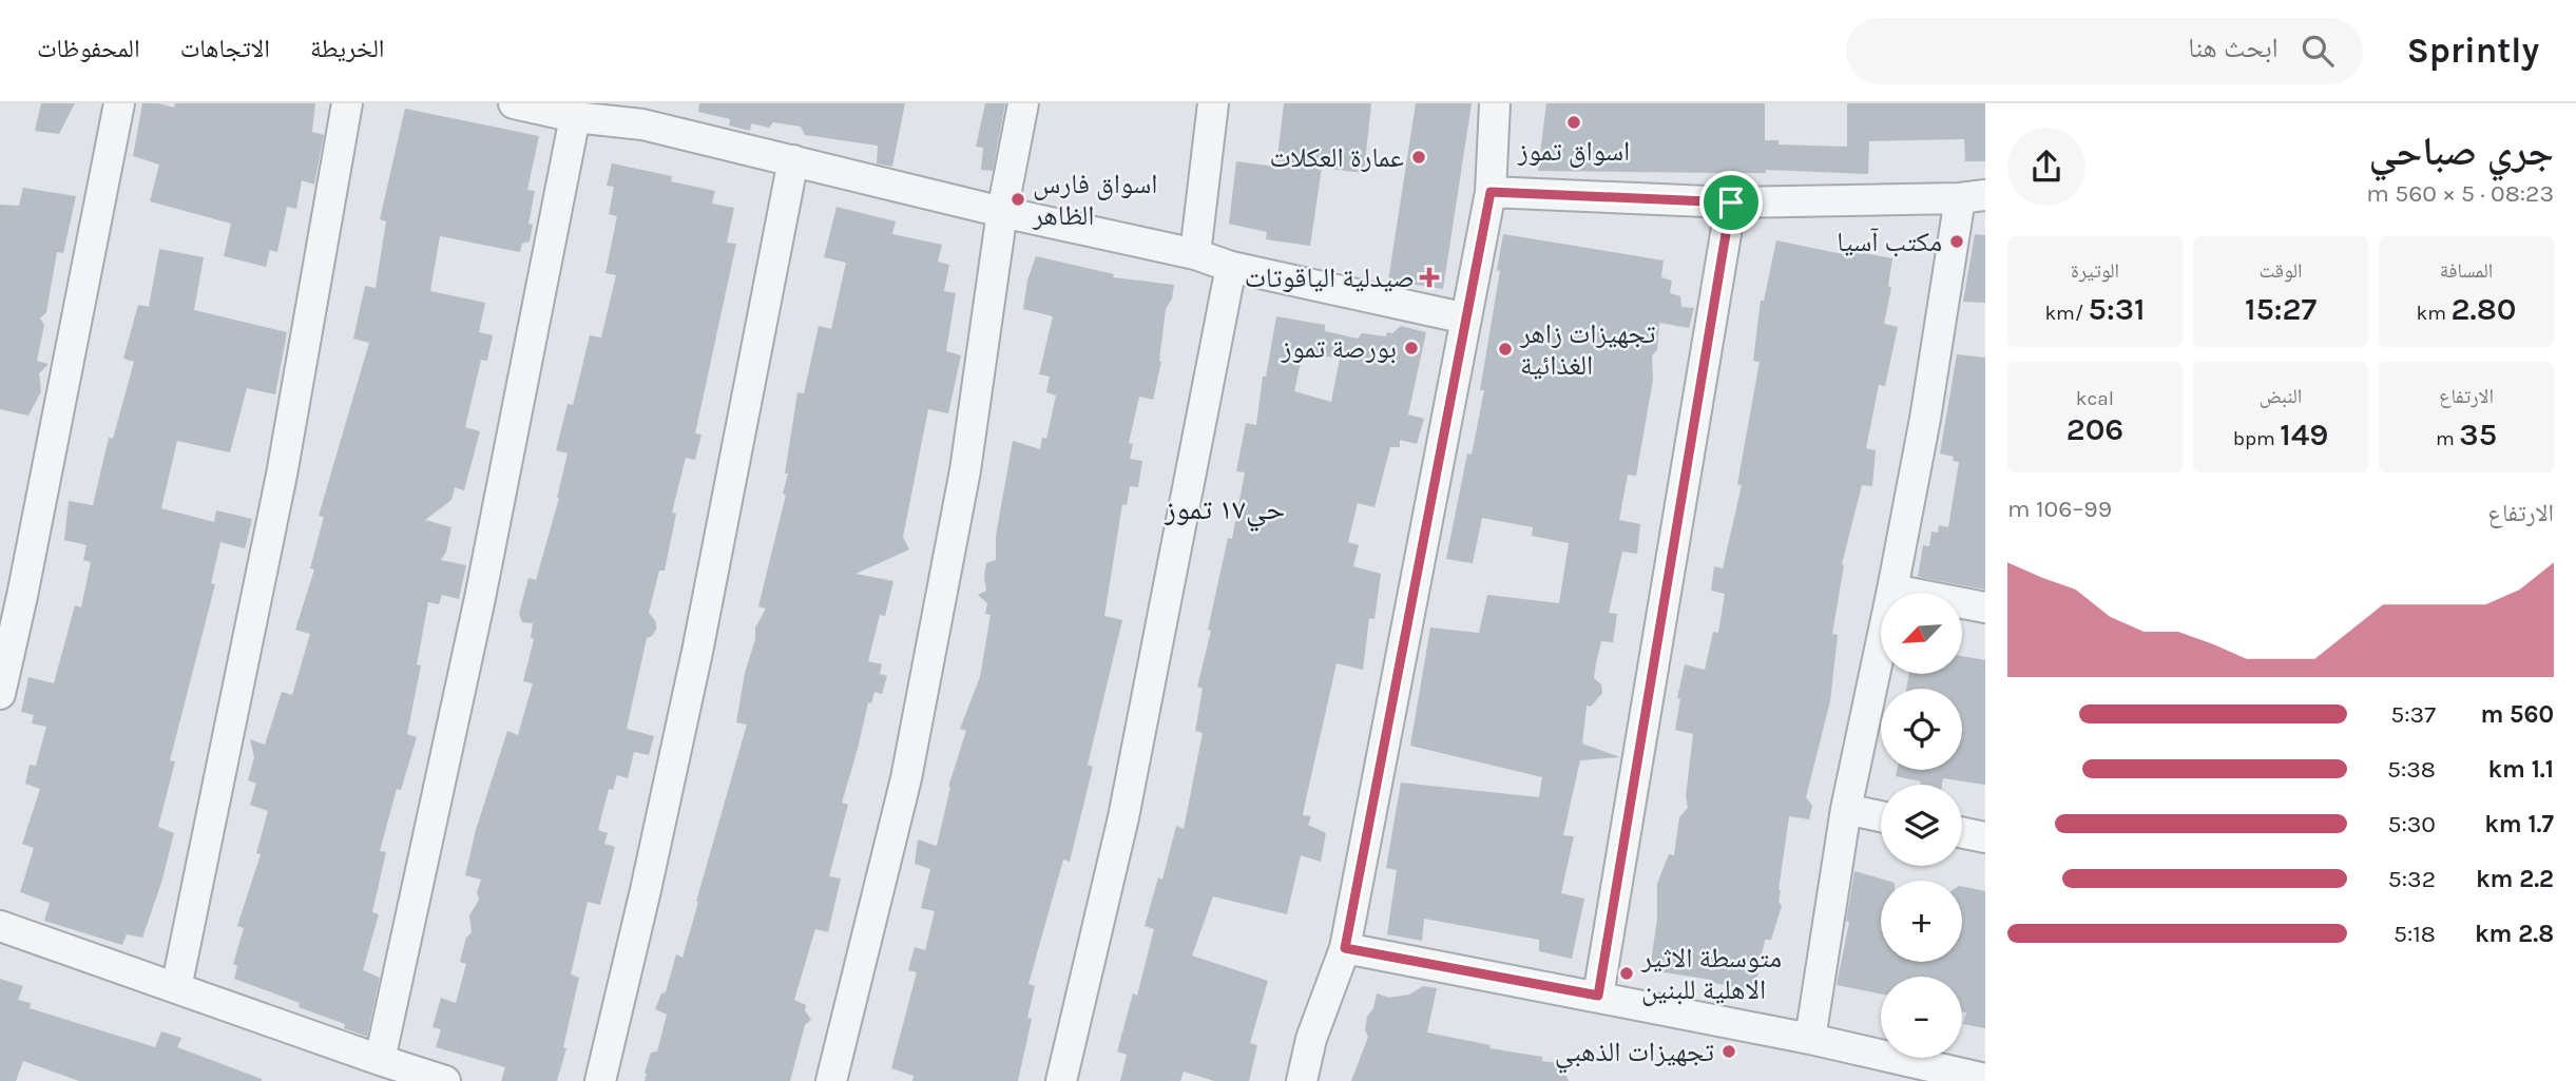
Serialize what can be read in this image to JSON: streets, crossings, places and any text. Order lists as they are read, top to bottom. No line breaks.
{"districts":["حي۱۷ تموز"],"places":{"other":["اسواق تموز","عمارة العكلات","اسواق فارس الظاهر","مكتب آسيا","بورصة تموز","تجهيزات زاهر الغذائية","متوسطة الاثير الاهلية للبنين","تجهيزات الذهبي"],"health":["صيدلية الياقوتات"]},"north":"bottom left","page":{"header":"Sprintly","search":"ابحث هنا","nav":["الخريطة","الاتجاهات","المحفوظات"],"heading":["جري صباحي","08:23 · 5 × 560 m"],"stats":[["المسافة","2.80 km"],["الوقت","15:27"],["الوتيرة","5:31 /km"],["الارتفاع","35 m"],["النبض","149 bpm"],["kcal","206"]],"chart":["الارتفاع","99–106 m"],"map_buttons":["+","−"],"list":[{"name":"560 m","note":"5:37"},{"name":"1.1 km","note":"5:38"},{"name":"1.7 km","note":"5:30"},{"name":"2.2 km","note":"5:32"},{"name":"2.8 km","note":"5:18"}]}}
